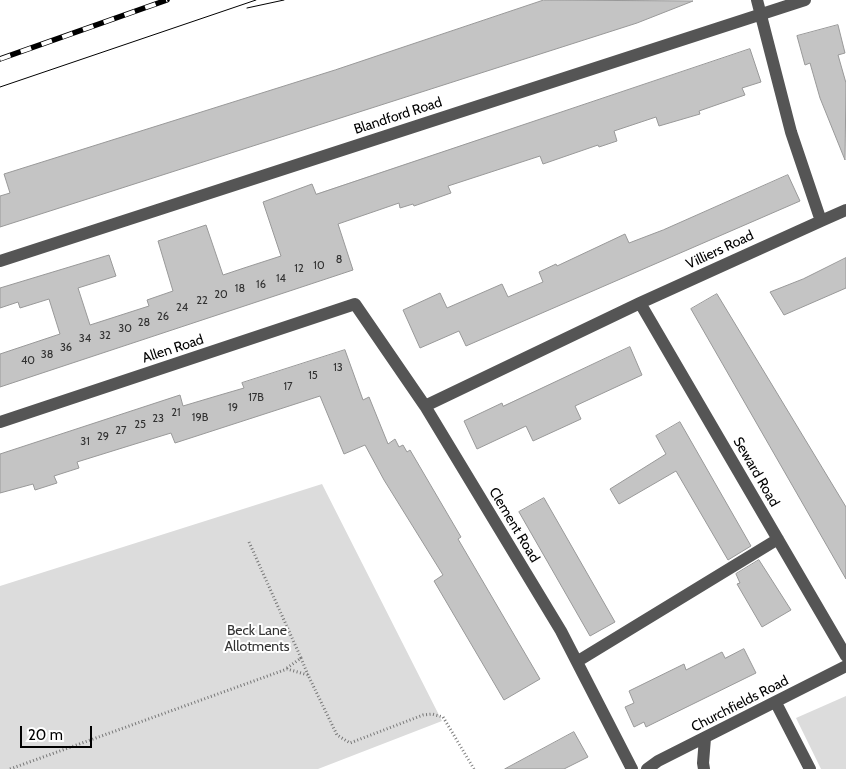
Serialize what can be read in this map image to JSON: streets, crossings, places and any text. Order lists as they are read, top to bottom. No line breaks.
{"streets":{"street":["Blandford Road","Villiers Road","Allen Road","Seward Road","Clement Road","Churchfields Road"]},"crossings":[["Villiers Road","Seward Road"],["Villiers Road","Clement Road"],["Allen Road","Clement Road"]],"parks":["Beck Lane Allotments"],"house_numbers":["8","10","12","14","16","18","20","22","24","26","28","30","32","34","36","38","40","13","15","17","17B","19","21","19B","23","25","27","29","31"],"scale_bar":"20 m"}
